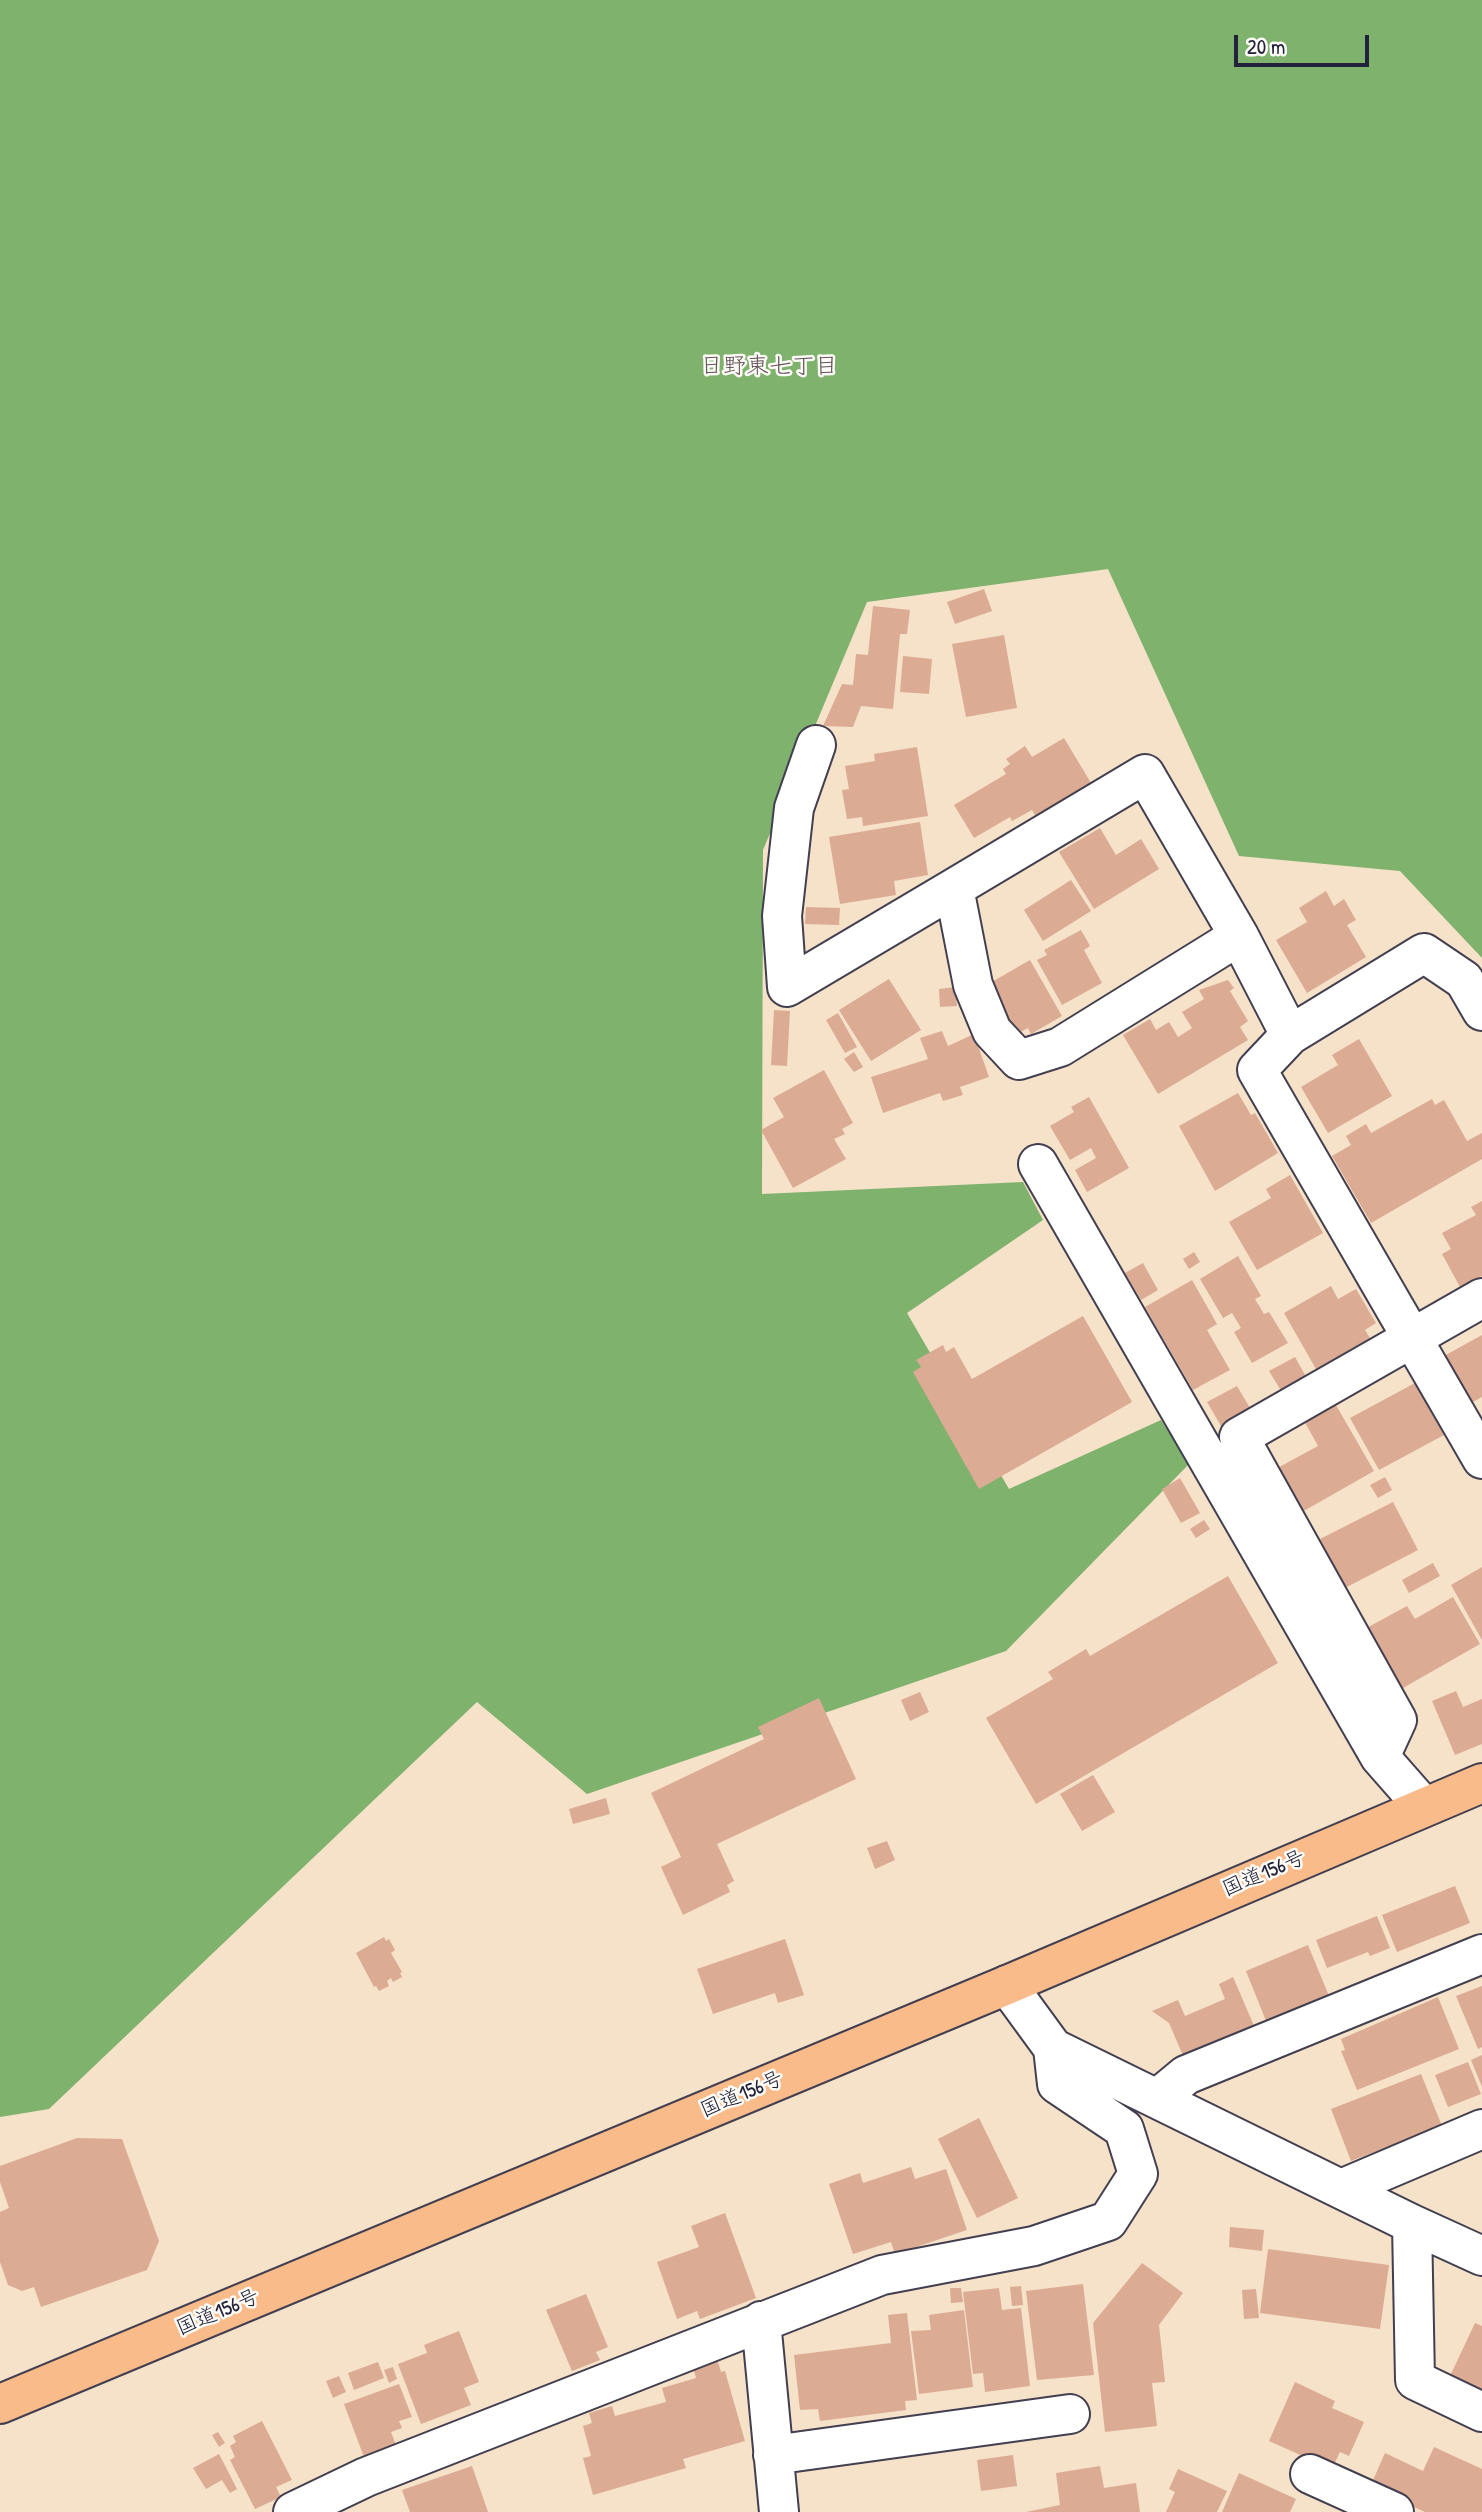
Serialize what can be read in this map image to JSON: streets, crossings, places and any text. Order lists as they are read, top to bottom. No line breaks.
{"streets":{"highway":["国道156号"]},"districts":["日野東七丁目"],"scale_bar":"20 m"}
